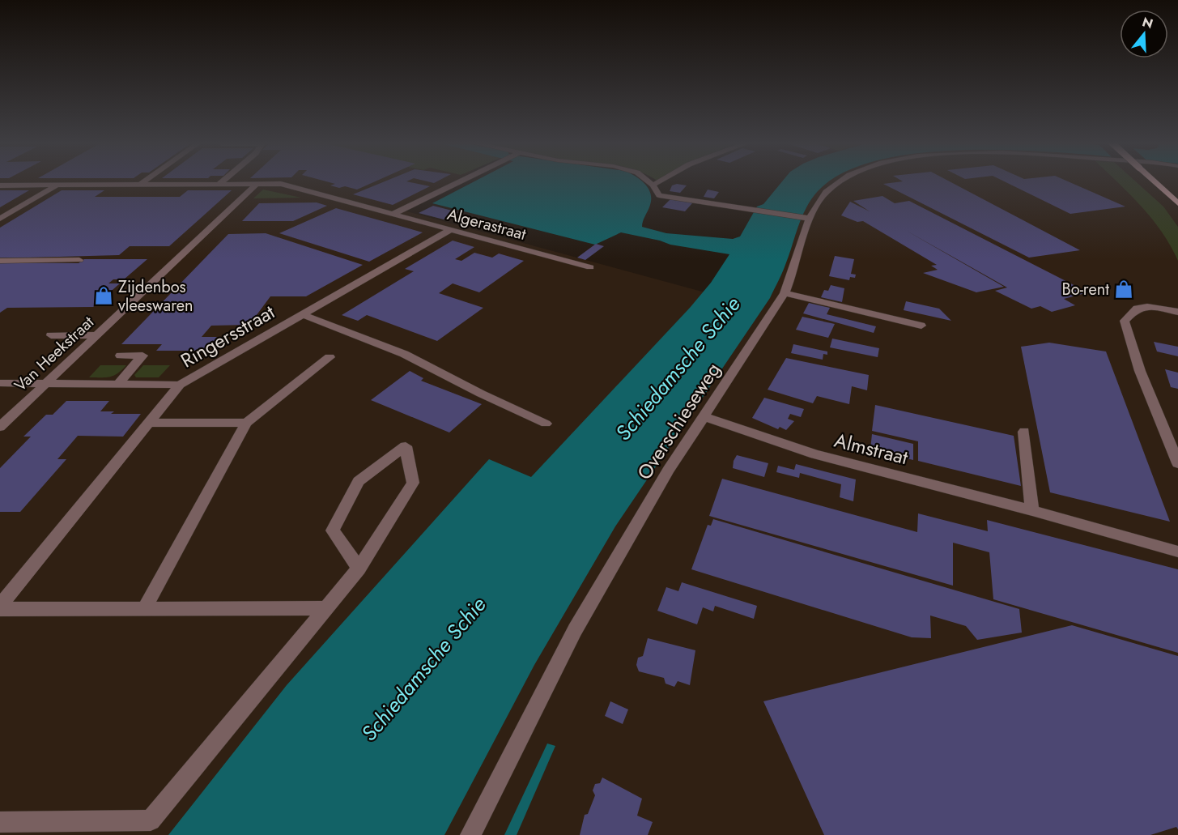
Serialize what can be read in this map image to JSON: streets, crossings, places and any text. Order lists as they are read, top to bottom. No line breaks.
{"streets":{"street":["Algerastraat","Ringersstraat","Van Heekstraat","Overschieseweg","Almstraat"]},"crossings":[["Algerastraat","Ringersstraat"],["Algerastraat","Van Heekstraat"],["Ringersstraat","Van Heekstraat"],["Overschieseweg","Almstraat"]],"water":["Schiedamsche Schie"],"places":{"shop":["Bo-rent","Zijdenbos vleeswaren"]},"north":"top"}
